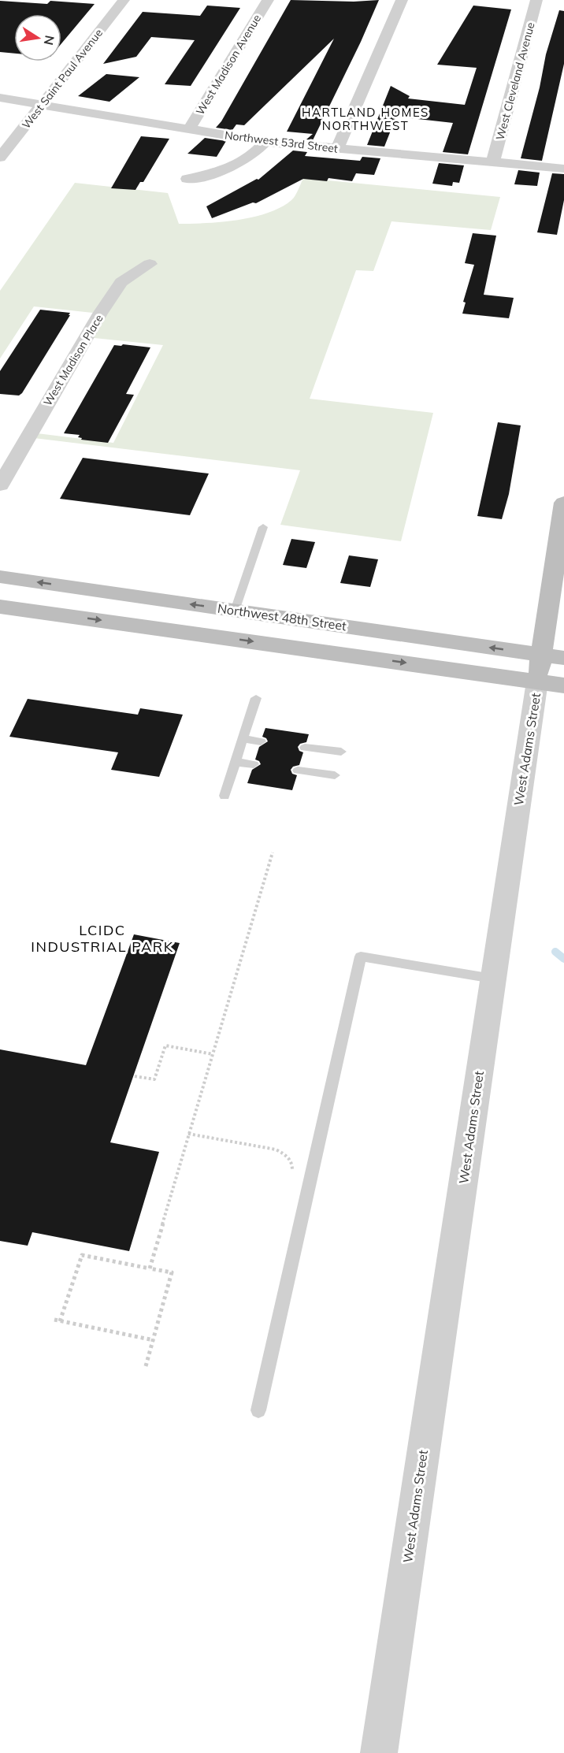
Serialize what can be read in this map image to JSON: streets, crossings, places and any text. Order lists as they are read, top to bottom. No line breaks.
{"streets":{"main road":["Northwest 48th Street","West Adams Street"],"street":["West Madison Avenue","West Saint Paul Avenue","West Cleveland Avenue","Northwest 53rd Street","West Madison Place"]},"crossings":[["West Madison Avenue","Northwest 53rd Street"],["West Saint Paul Avenue","Northwest 53rd Street"],["West Cleveland Avenue","Northwest 53rd Street"],["Northwest 48th Street","West Adams Street"]],"districts":["HARTLAND HOMES NORTHWEST","LCIDC INDUSTRIAL PARK"],"north":"right"}
